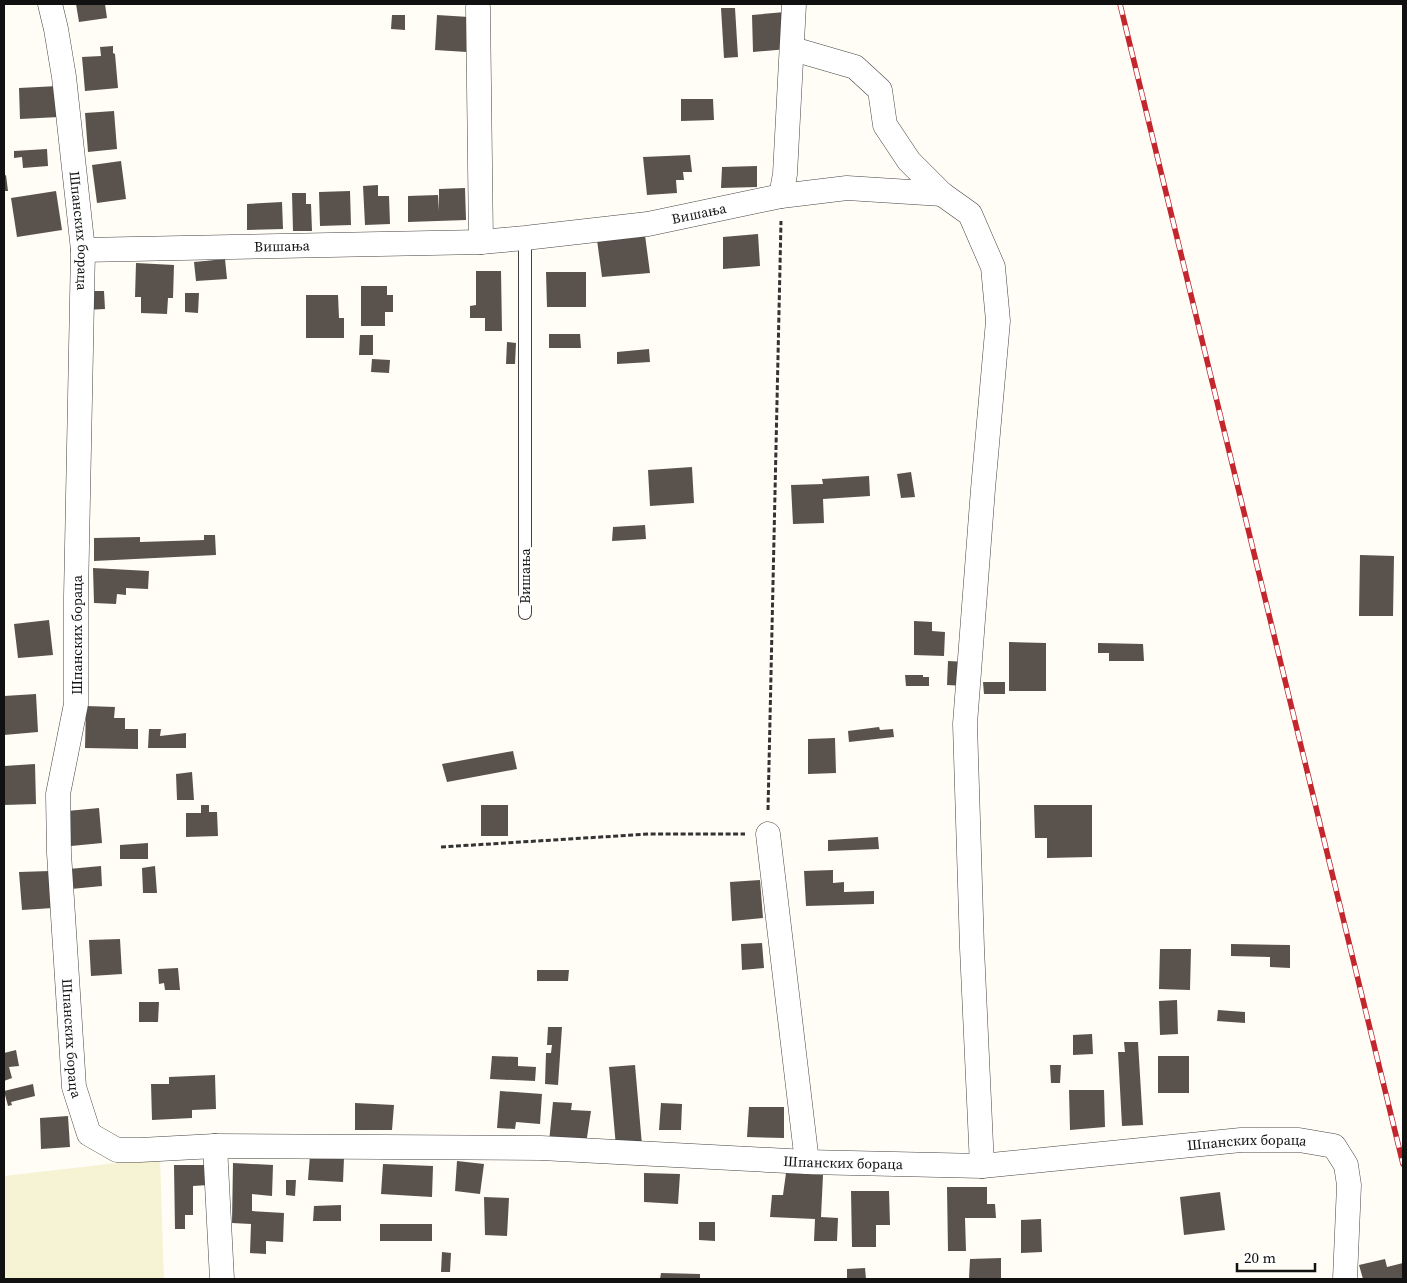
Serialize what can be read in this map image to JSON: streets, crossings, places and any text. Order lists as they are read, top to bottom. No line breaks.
{"streets":{"street":["Вишања","Шпанских бораца"]},"crossings":[["Вишања","Шпанских бораца"]],"scale_bar":"20 m"}
